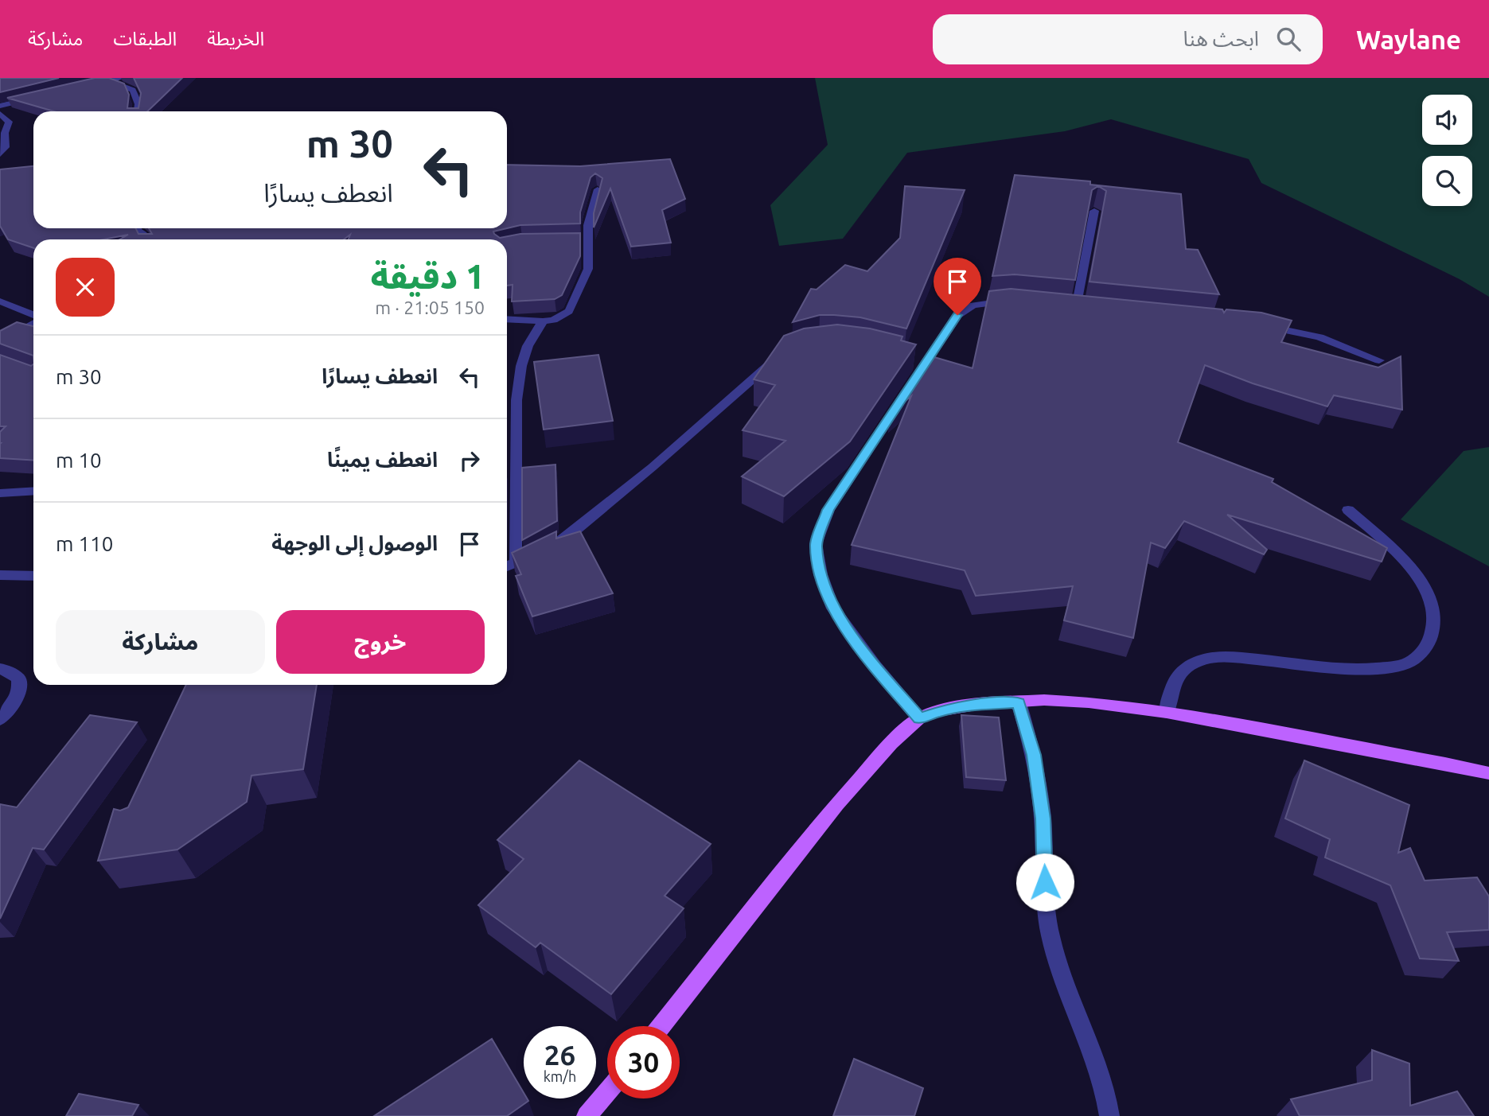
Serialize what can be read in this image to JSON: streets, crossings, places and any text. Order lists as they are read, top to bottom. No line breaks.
{"page":{"header":"Waylane","search":"ابحث هنا","nav":["الخريطة","الطبقات","مشاركة"],"turn":["30 m","انعطف يسارًا"],"heading":["1 دقيقة","150 m · 21:05"],"list":[{"name":"انعطف يسارًا","value":"30 m"},{"name":"انعطف يمينًا","value":"10 m"},{"name":"الوصول إلى الوجهة","value":"110 m"}],"buttons":["خروج","مشاركة"],"speed":"26 km/h","limit":"30"}}
